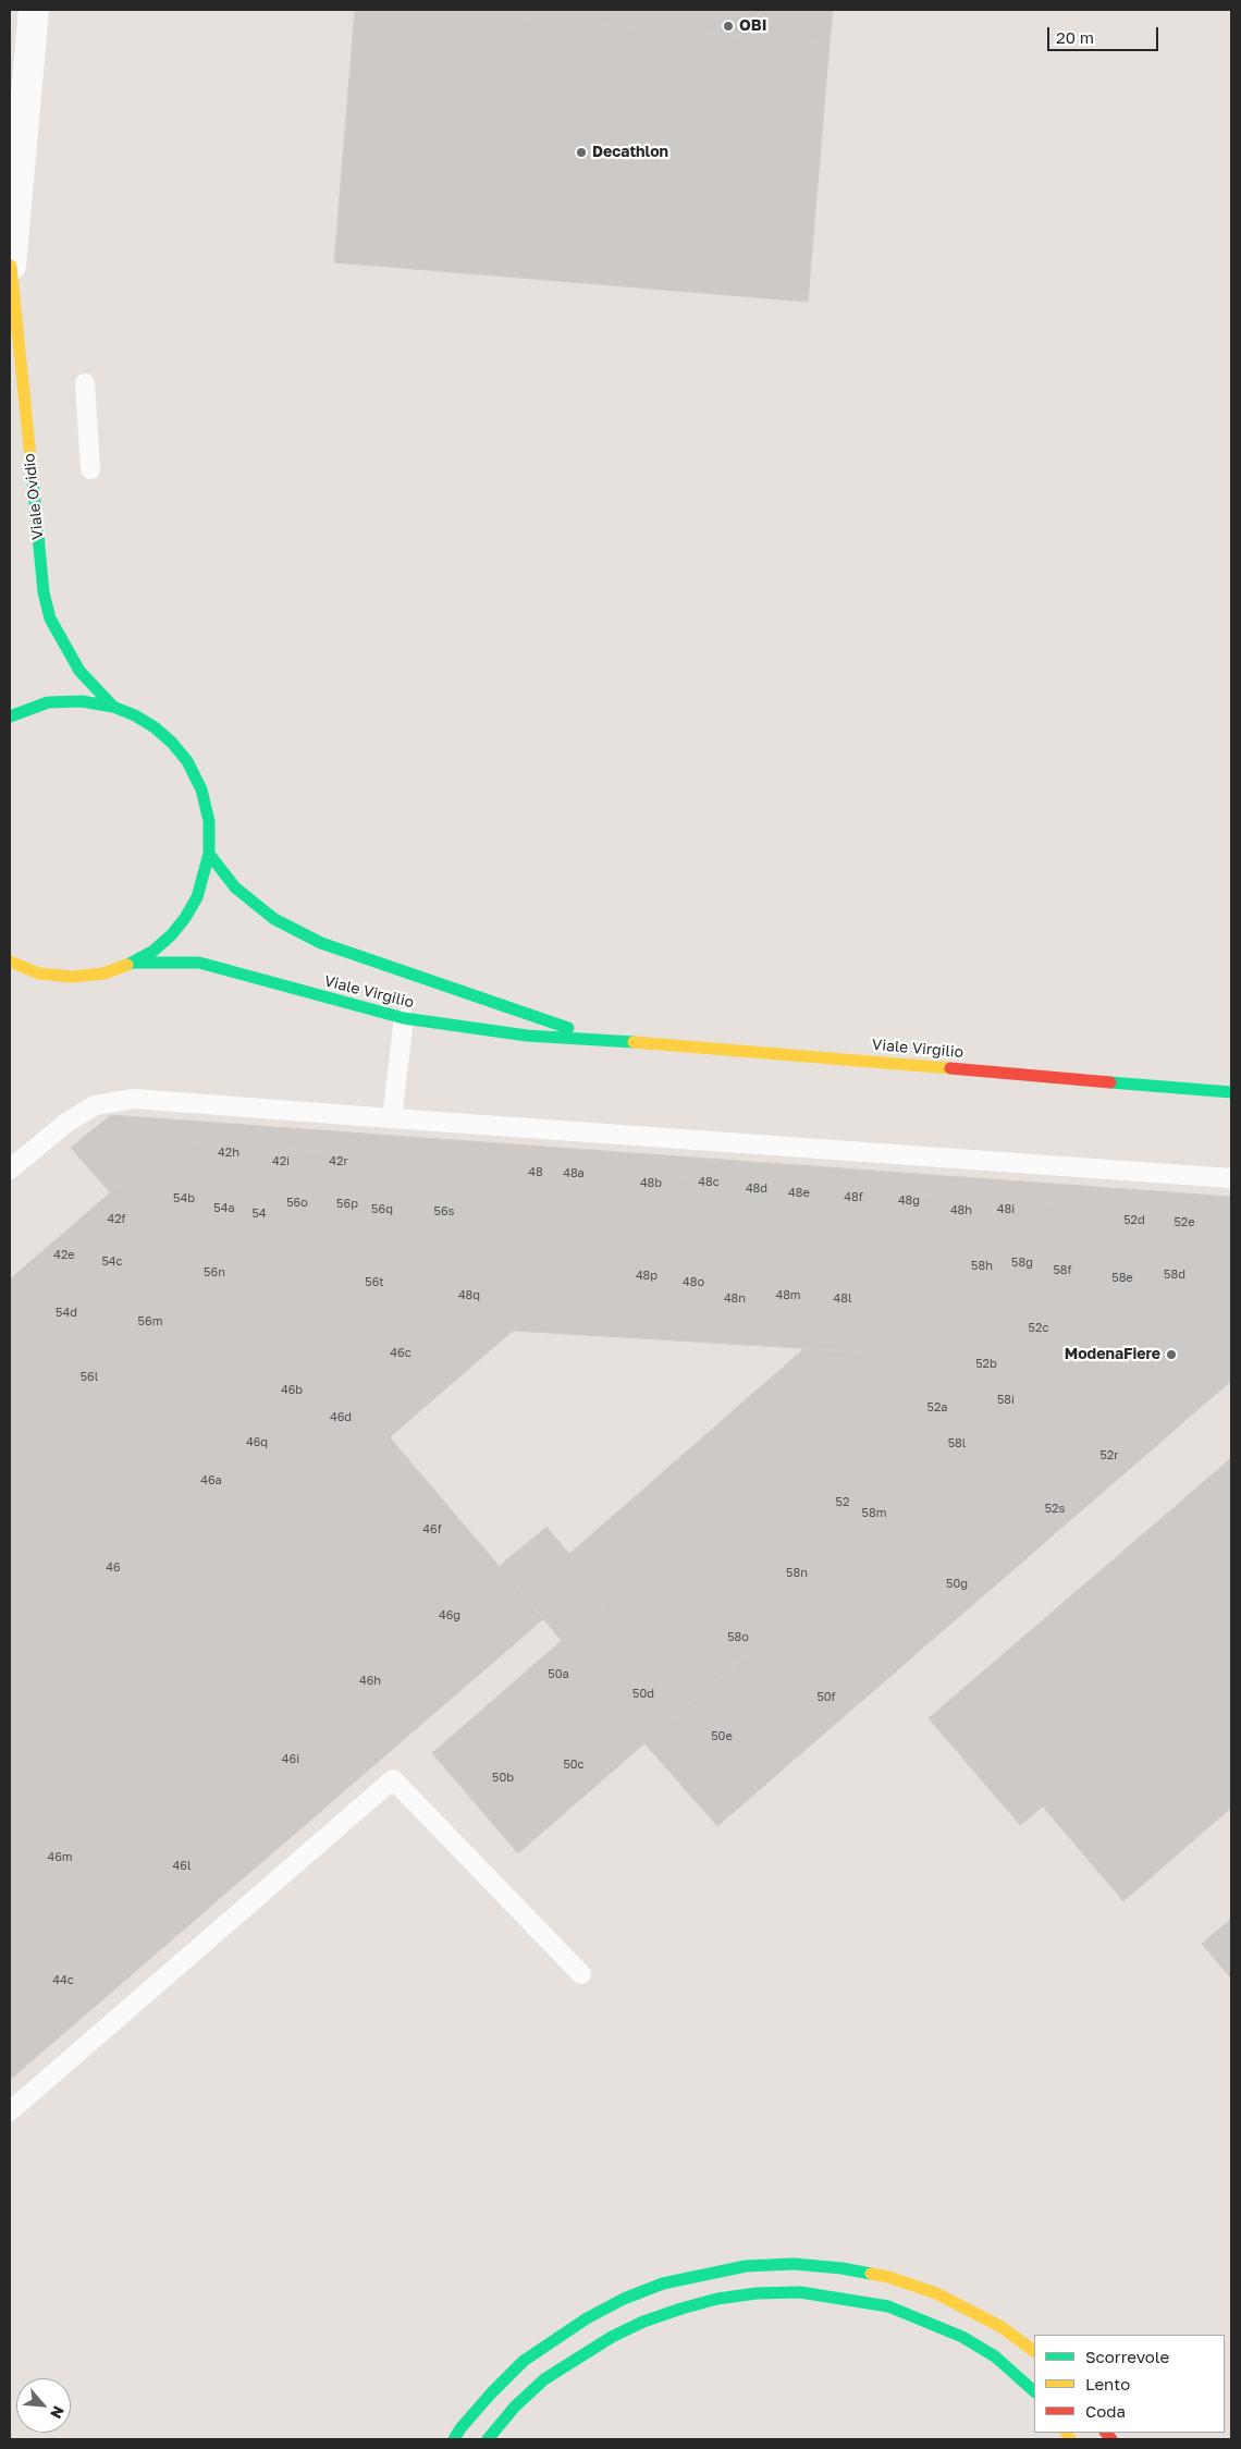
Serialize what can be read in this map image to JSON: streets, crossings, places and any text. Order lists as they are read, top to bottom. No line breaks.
{"streets":{"main road":["Viale Ovidio","Viale Virgilio"]},"places":["OBI","Decathlon","ModenaFiere"],"house_numbers":["42h","42i","42r","48","48a","48c","48b","48d","48e","48f","54b","48g","56o","56p","54a","56q","48i","48h","56s","54","42f","52d","52e","42e","54c","58g","58h","58f","56n","58d","48p","58e","56t","48o","48q","48m","48n","48l","54d","56m","52c","46c","52b","56l","46b","58i","52a","46d","46q","58l","52r","46a","52","52s","58m","46f","46","58n","50g","46g","58o","50a","46h","50d","50f","50e","46i","50c","50b","46m","46l","44c"],"legend":["Scorrevole","Lento","Coda"],"scale_bar":"20 m","north":"bottom right"}
